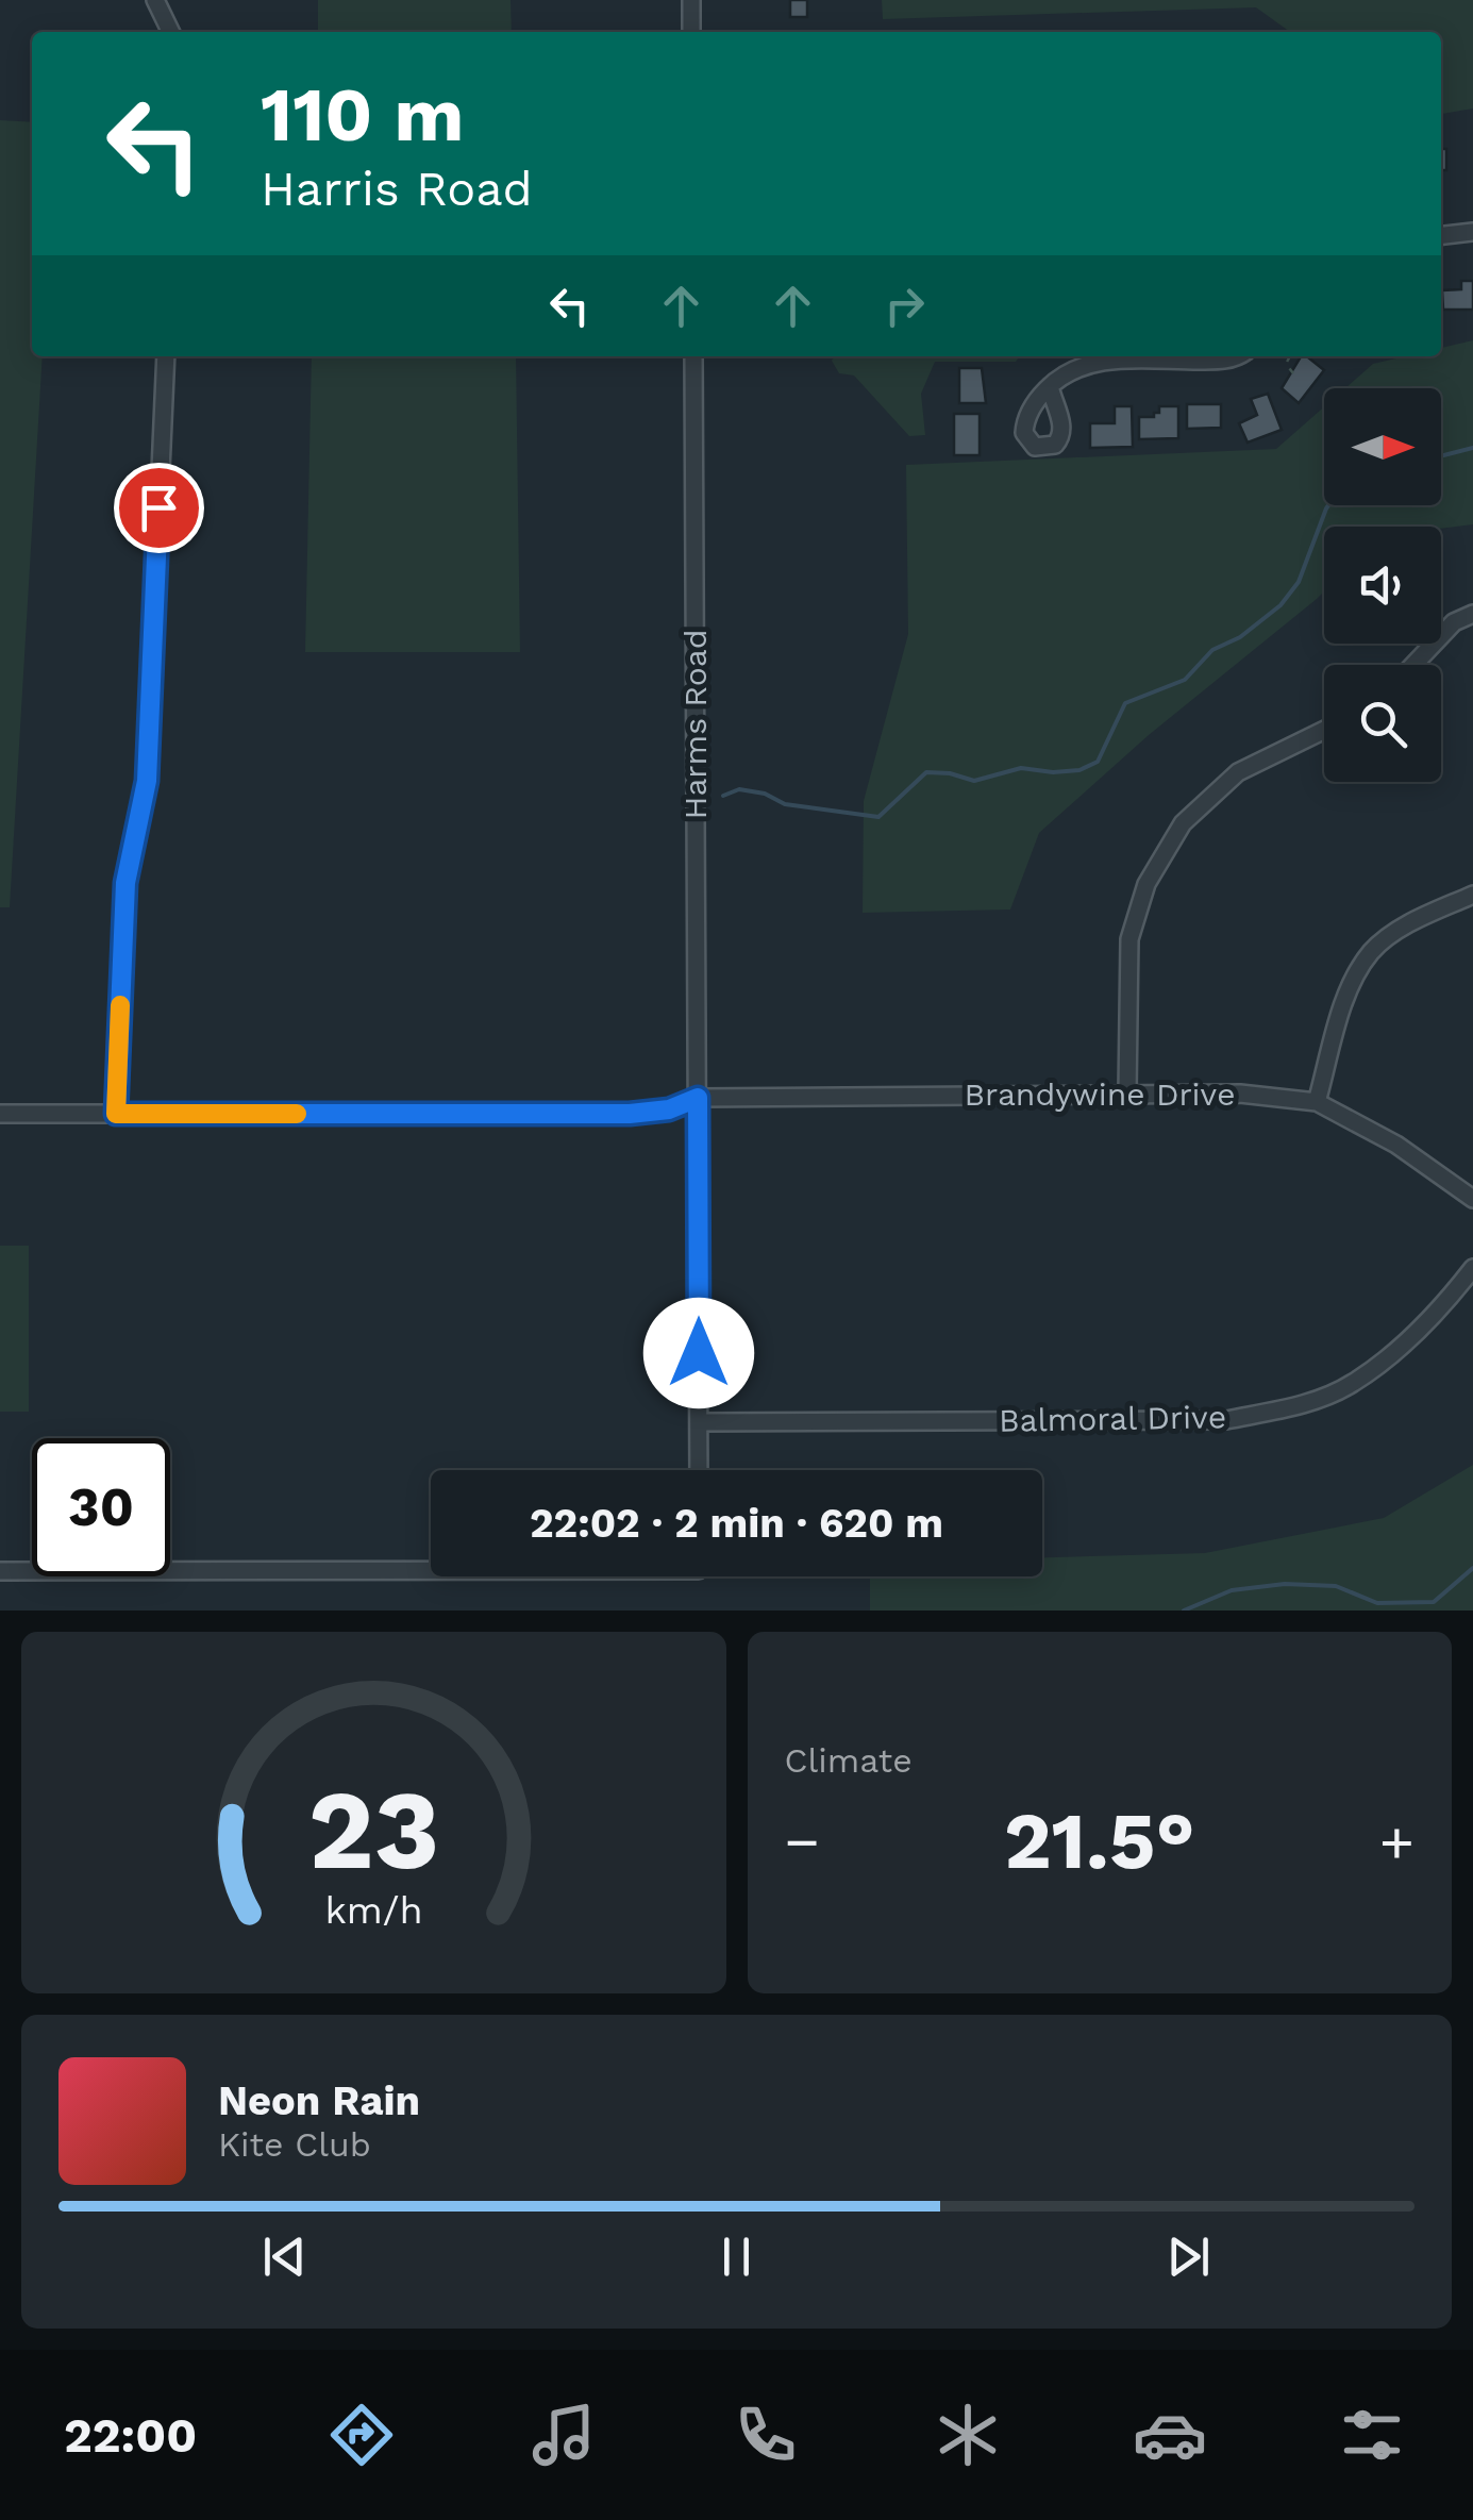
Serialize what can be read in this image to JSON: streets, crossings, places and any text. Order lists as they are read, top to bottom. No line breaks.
{"streets":{"street":["Harms Road","Brandywine Drive","Balmoral Drive"]},"crossings":[["Harms Road","Brandywine Drive"],["Harms Road","Balmoral Drive"]],"north":"right","page":{"turn":["110 m","Harris Road"],"limit":"30","trip":"22:02 · 2 min · 620 m","tile":"Climate","heat":["−","21.5°","+"],"song":["Neon Rain","Kite Club"],"tabs":"22:00","gauge":["23","km/h"]}}
